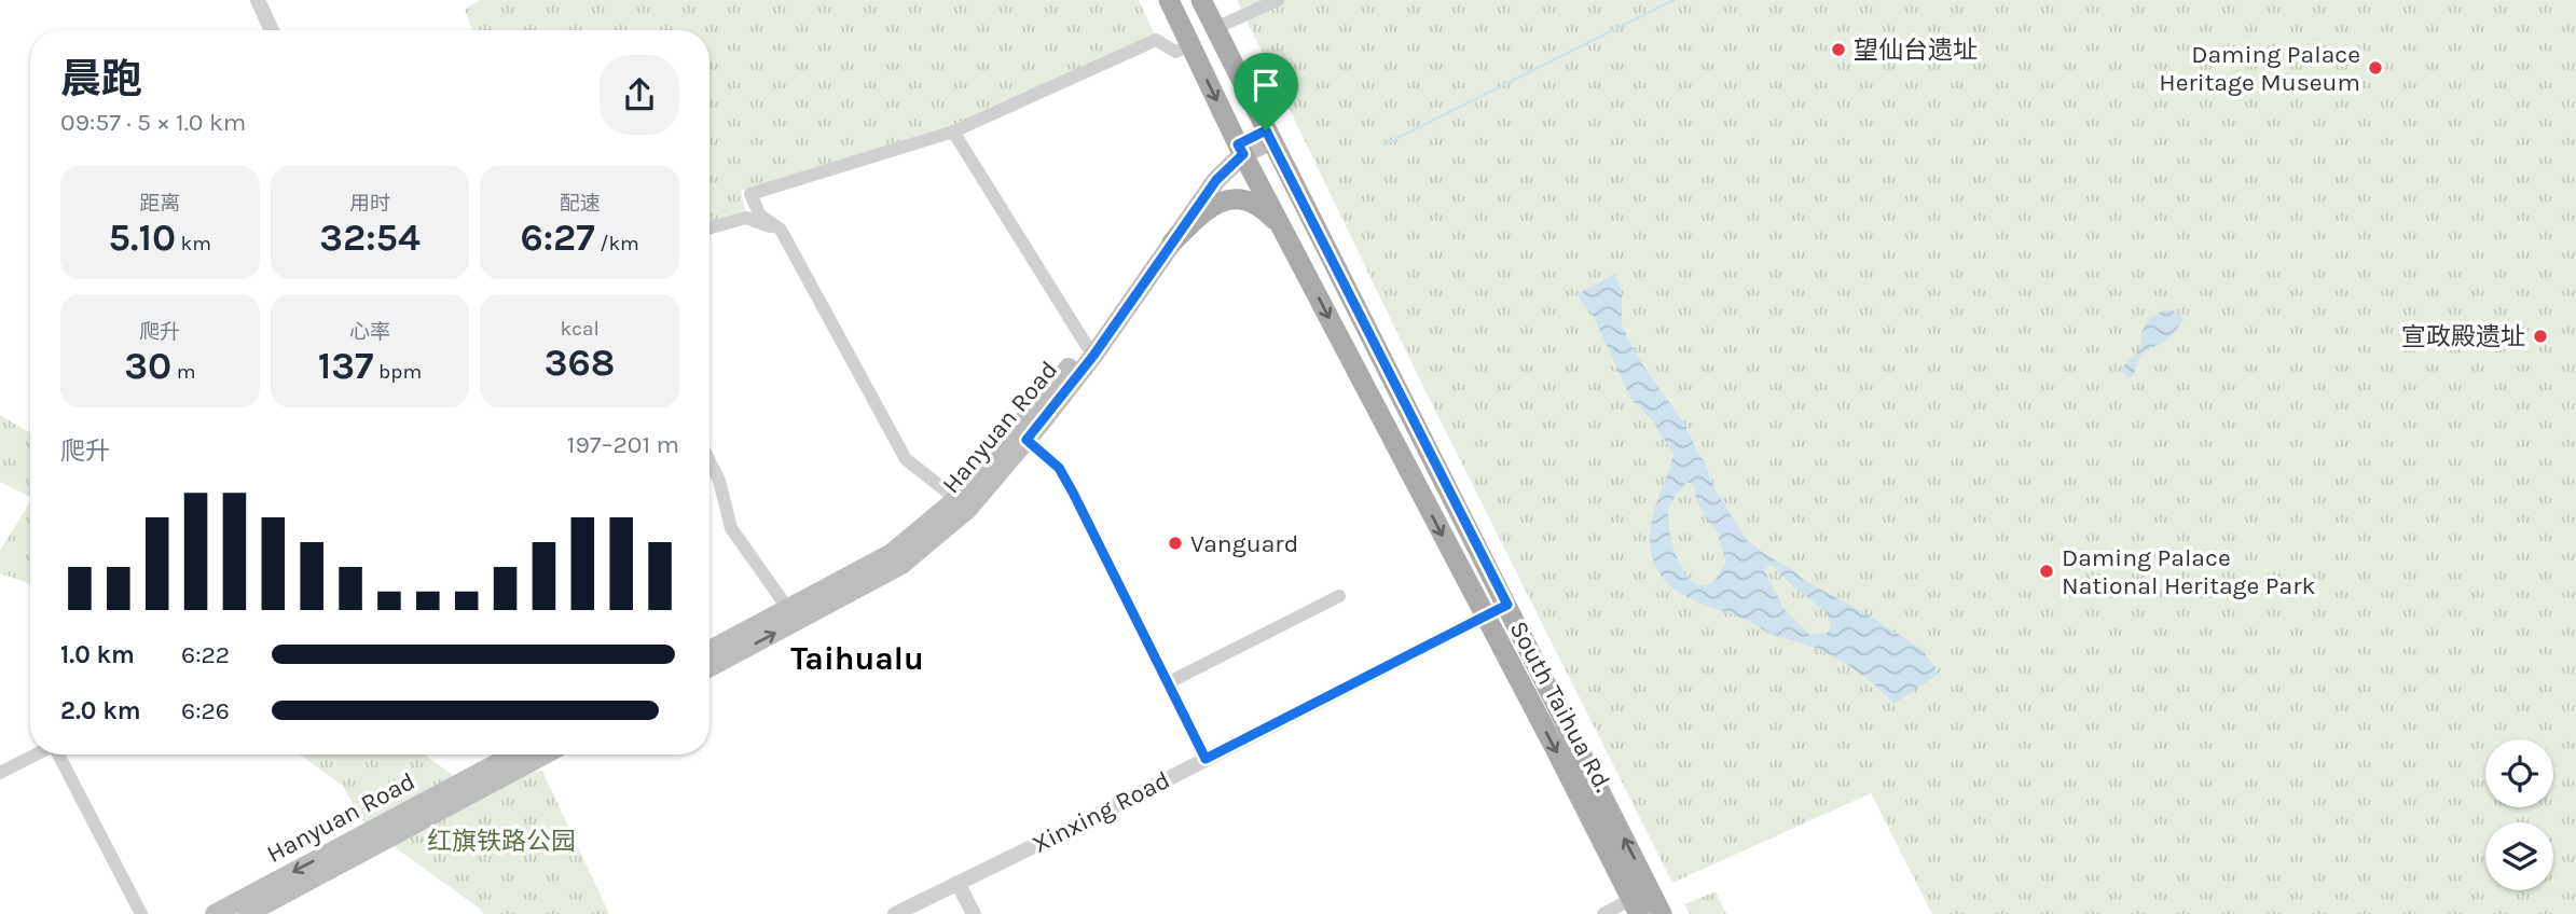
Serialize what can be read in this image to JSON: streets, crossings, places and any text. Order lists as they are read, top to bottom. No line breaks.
{"streets":{"main road":["Hanyuan Road","South Taihua Rd."],"street":["Xinxing Road"]},"crossings":[["Hanyuan Road","South Taihua Rd."],["South Taihua Rd.","Xinxing Road"]],"districts":["Taihualu"],"parks":["红旗铁路公园"],"places":["望仙台遗址","Daming Palace Heritage Museum","宣政殿遗址","Vanguard","Daming Palace National Heritage Park"],"page":{"heading":["晨跑","09:57 · 5 × 1.0 km"],"stats":[["距离","5.10 km"],["用时","32:54"],["配速","6:27 /km"],["爬升","30 m"],["心率","137 bpm"],["kcal","368"]],"chart":["爬升","197–201 m"],"list":[{"name":"1.0 km","note":"6:22"},{"name":"2.0 km","note":"6:26"}]}}
